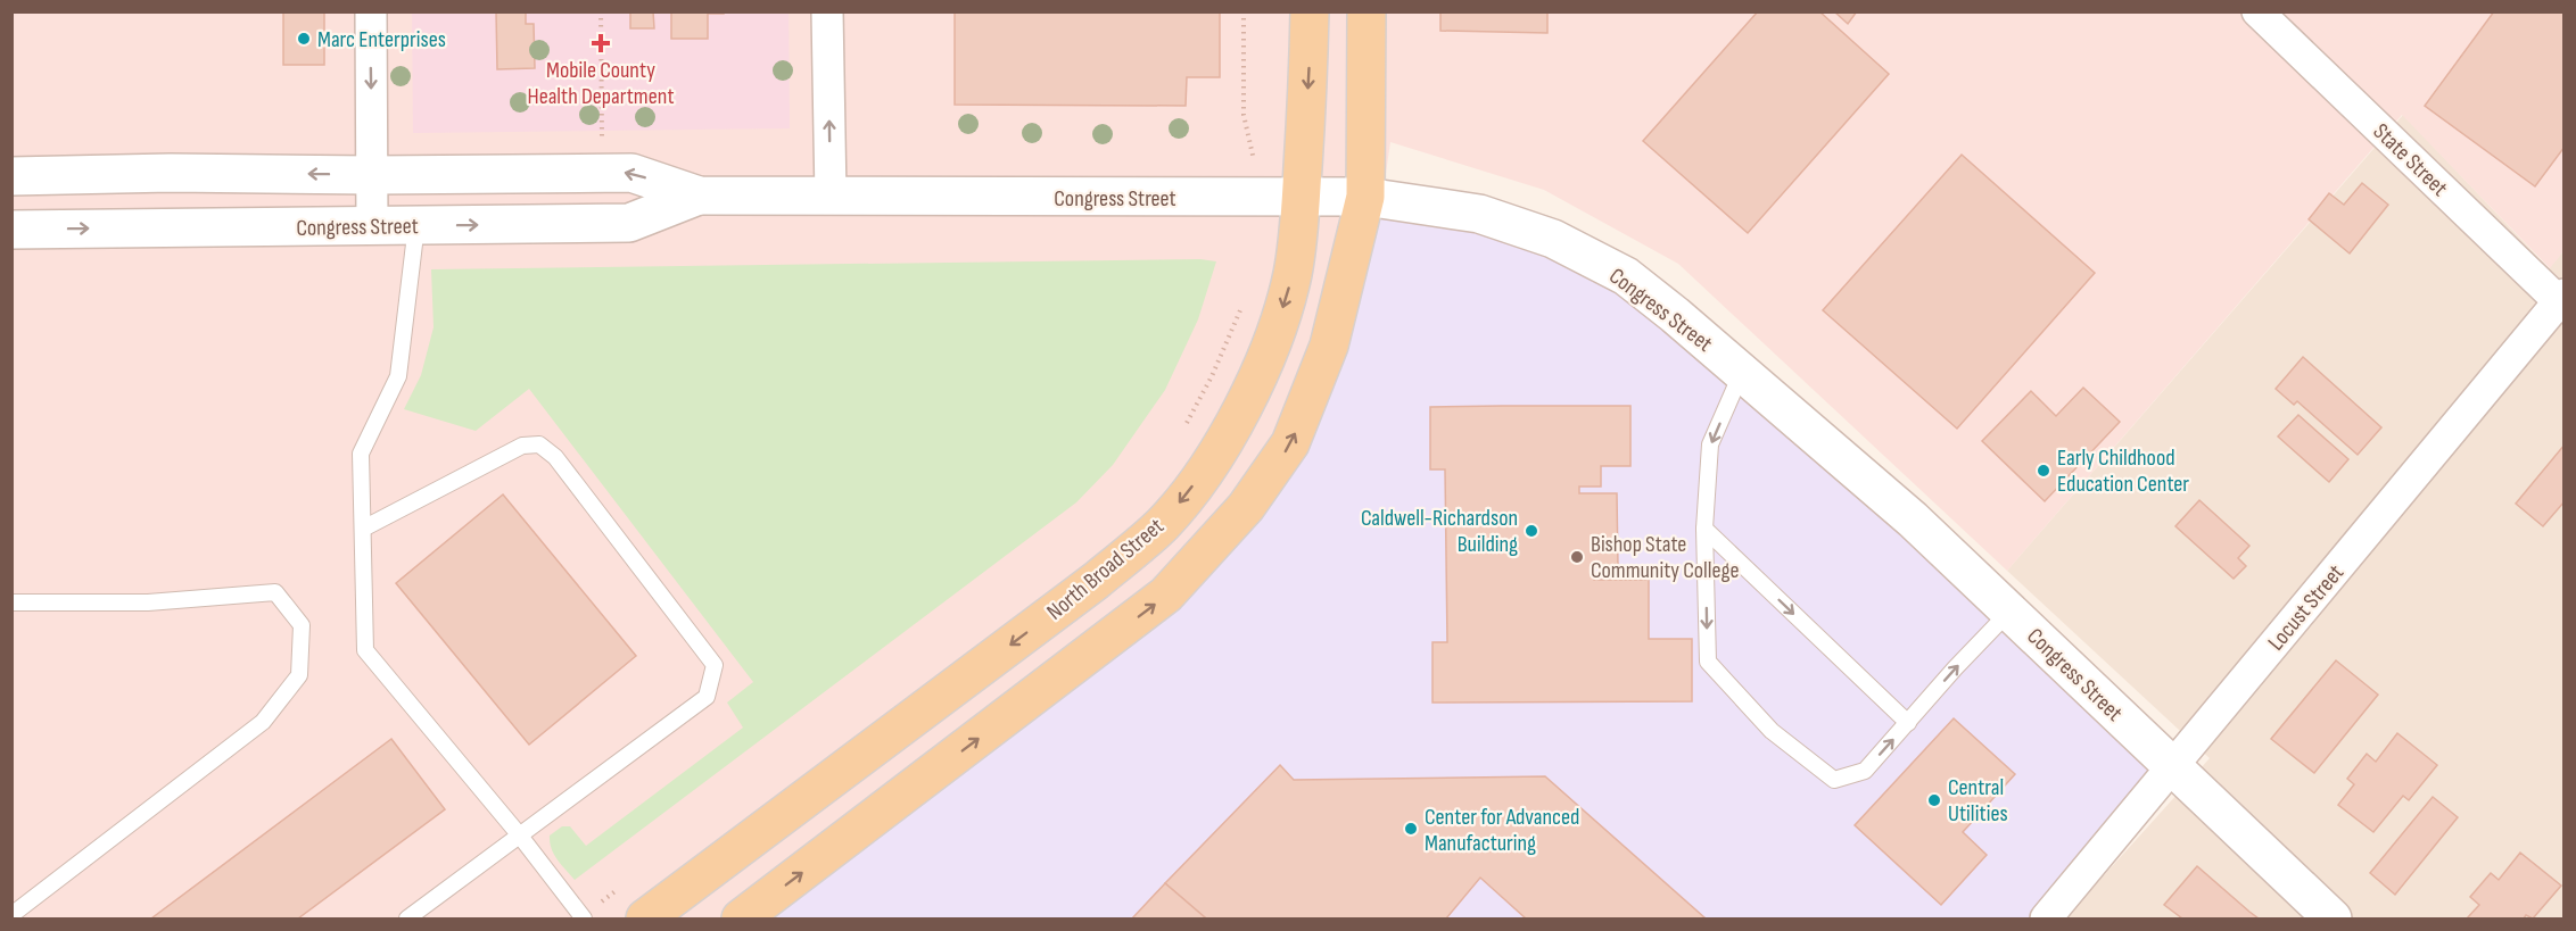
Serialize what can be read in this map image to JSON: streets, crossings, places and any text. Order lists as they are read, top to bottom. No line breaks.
{"streets":{"main road":["North Broad Street"],"street":["State Street","Congress Street","Locust Street"]},"crossings":[["State Street","Locust Street"],["Congress Street","North Broad Street"],["Congress Street","Locust Street"]],"places":{"other":["Marc Enterprises","Early Childhood Education Center","Caldwell-Richardson Building","Bishop State Community College","Central Utilities","Center for Advanced Manufacturing"],"health":["Mobile County Health Department"]}}
